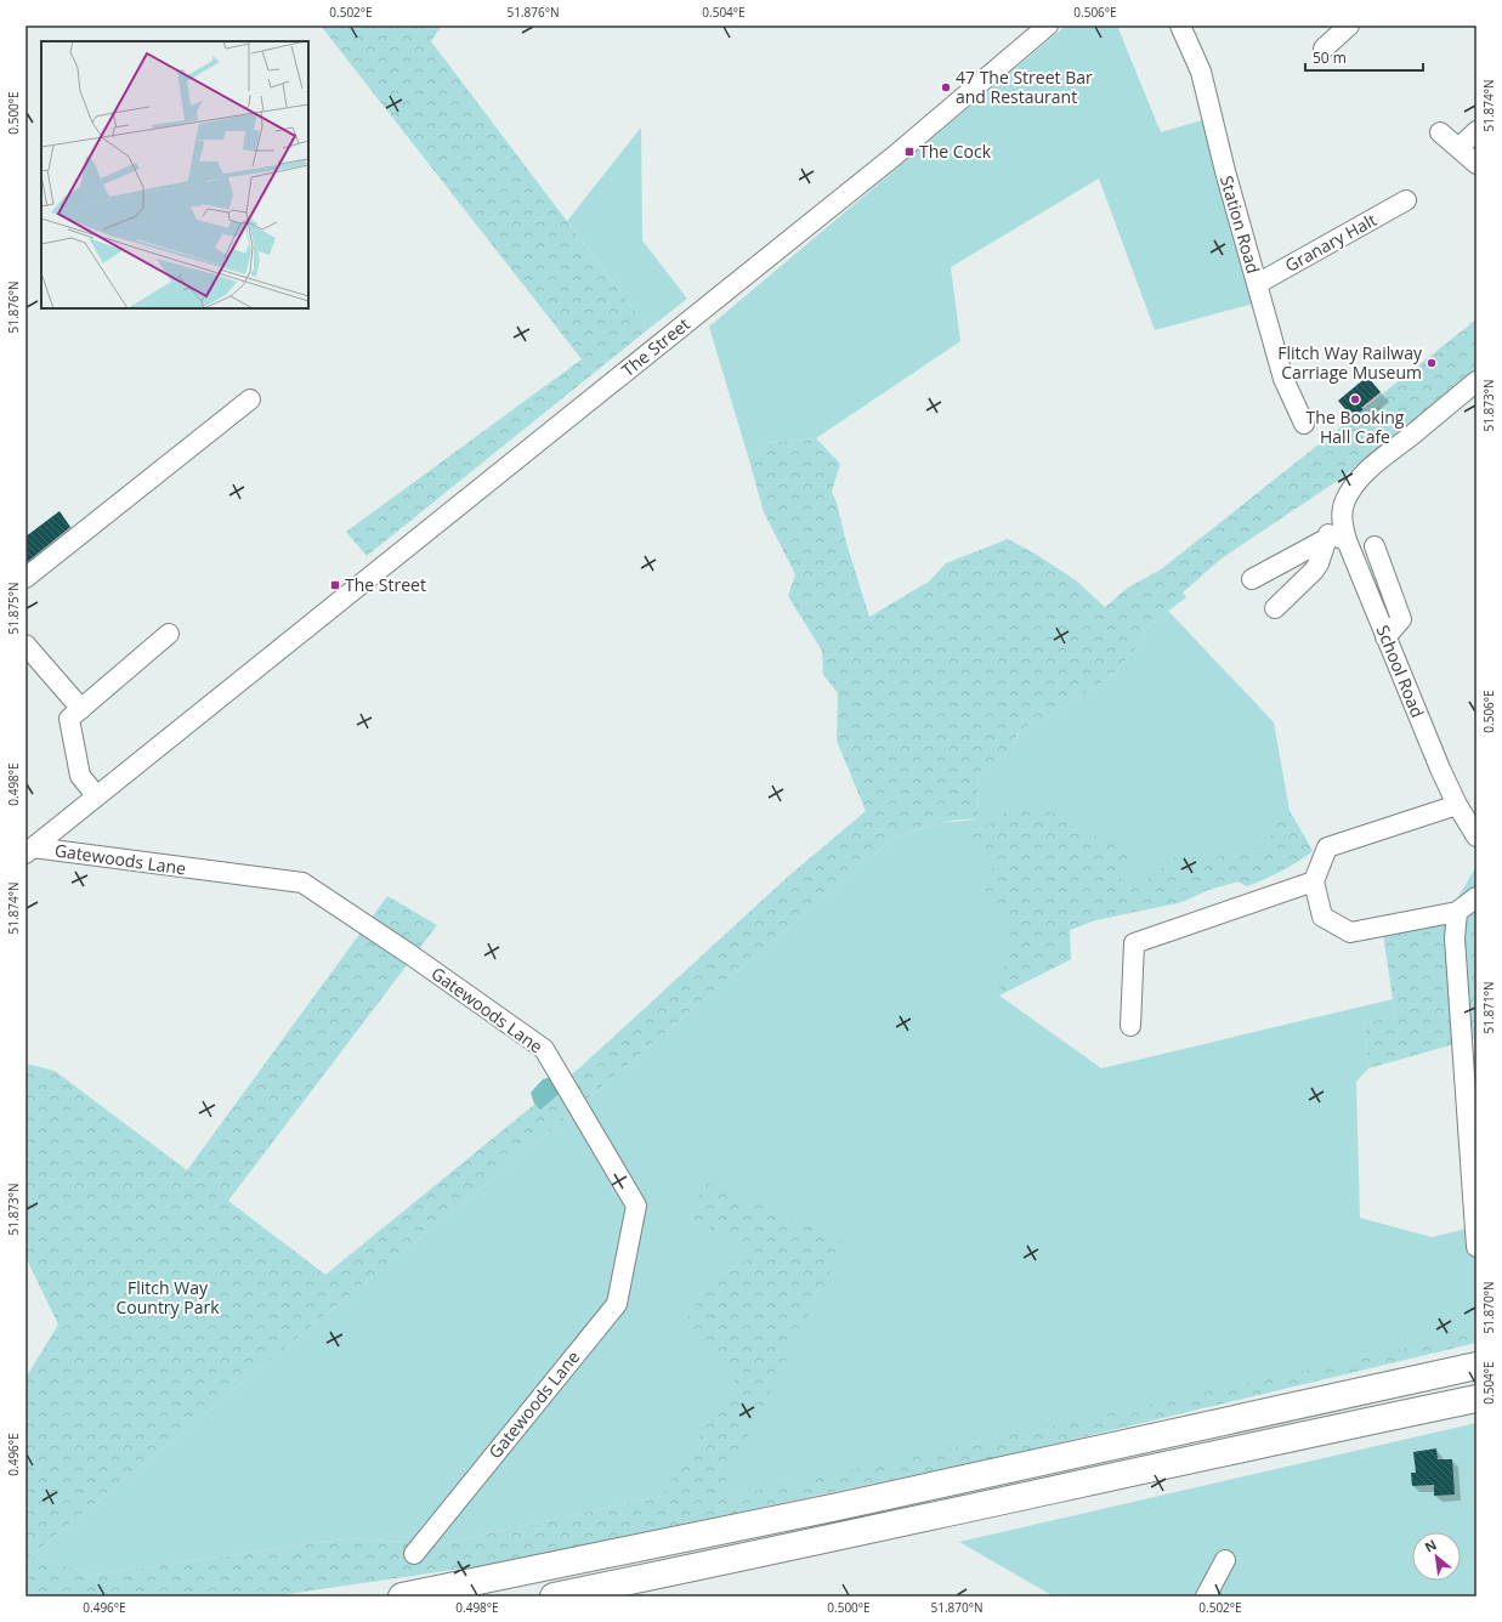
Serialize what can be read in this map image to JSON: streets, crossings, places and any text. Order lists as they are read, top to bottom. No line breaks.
{"streets":{"street":["Station Road","Granary Halt","The Street","School Road","Gatewoods Lane"]},"crossings":[["Station Road","Granary Halt"],["The Street","Gatewoods Lane"]],"parks":["Flitch Way Country Park"],"places":{"other":["47 The Street Bar and Restaurant","Flitch Way Railway Carriage Museum","The Booking Hall Cafe"],"transit":["The Cock","The Street"]},"scale_bar":"50 m","north":"top left","coordinates":["0.502°E","51.876°N","0.504°E","0.506°E","51.874°N","0.500°E","51.873°N","51.875°N","0.498°E","51.871°N","51.870°N","0.496°E"]}
